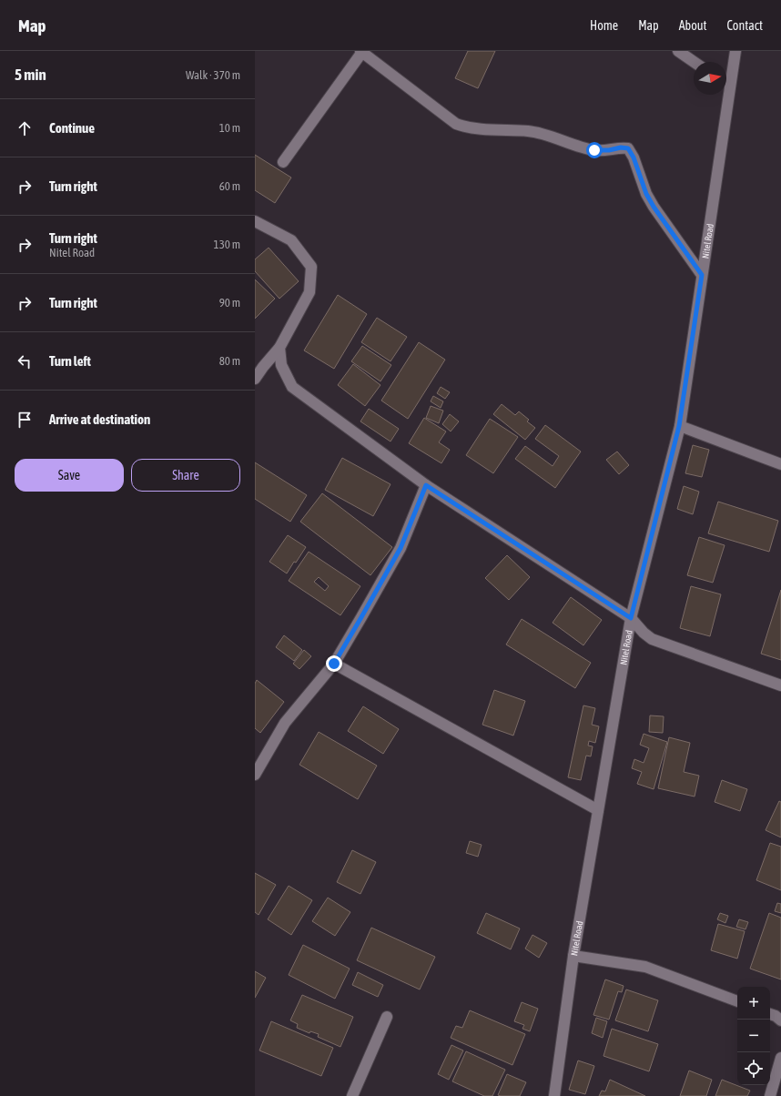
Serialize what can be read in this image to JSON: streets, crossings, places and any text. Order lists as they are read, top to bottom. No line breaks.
{"streets":{"street":["Nitel Road"]},"north":"right","page":{"header":"Map","nav":["Home","Map","About","Contact"],"heading":["5 min","Walk · 370 m"],"list":[["Continue","10 m"],["Turn right","60 m"],["Turn right","Nitel Road","130 m"],["Turn right","90 m"],["Turn left","80 m"],"Arrive at destination"],"buttons":["Save","Share"],"map_buttons":["+","−"]}}
